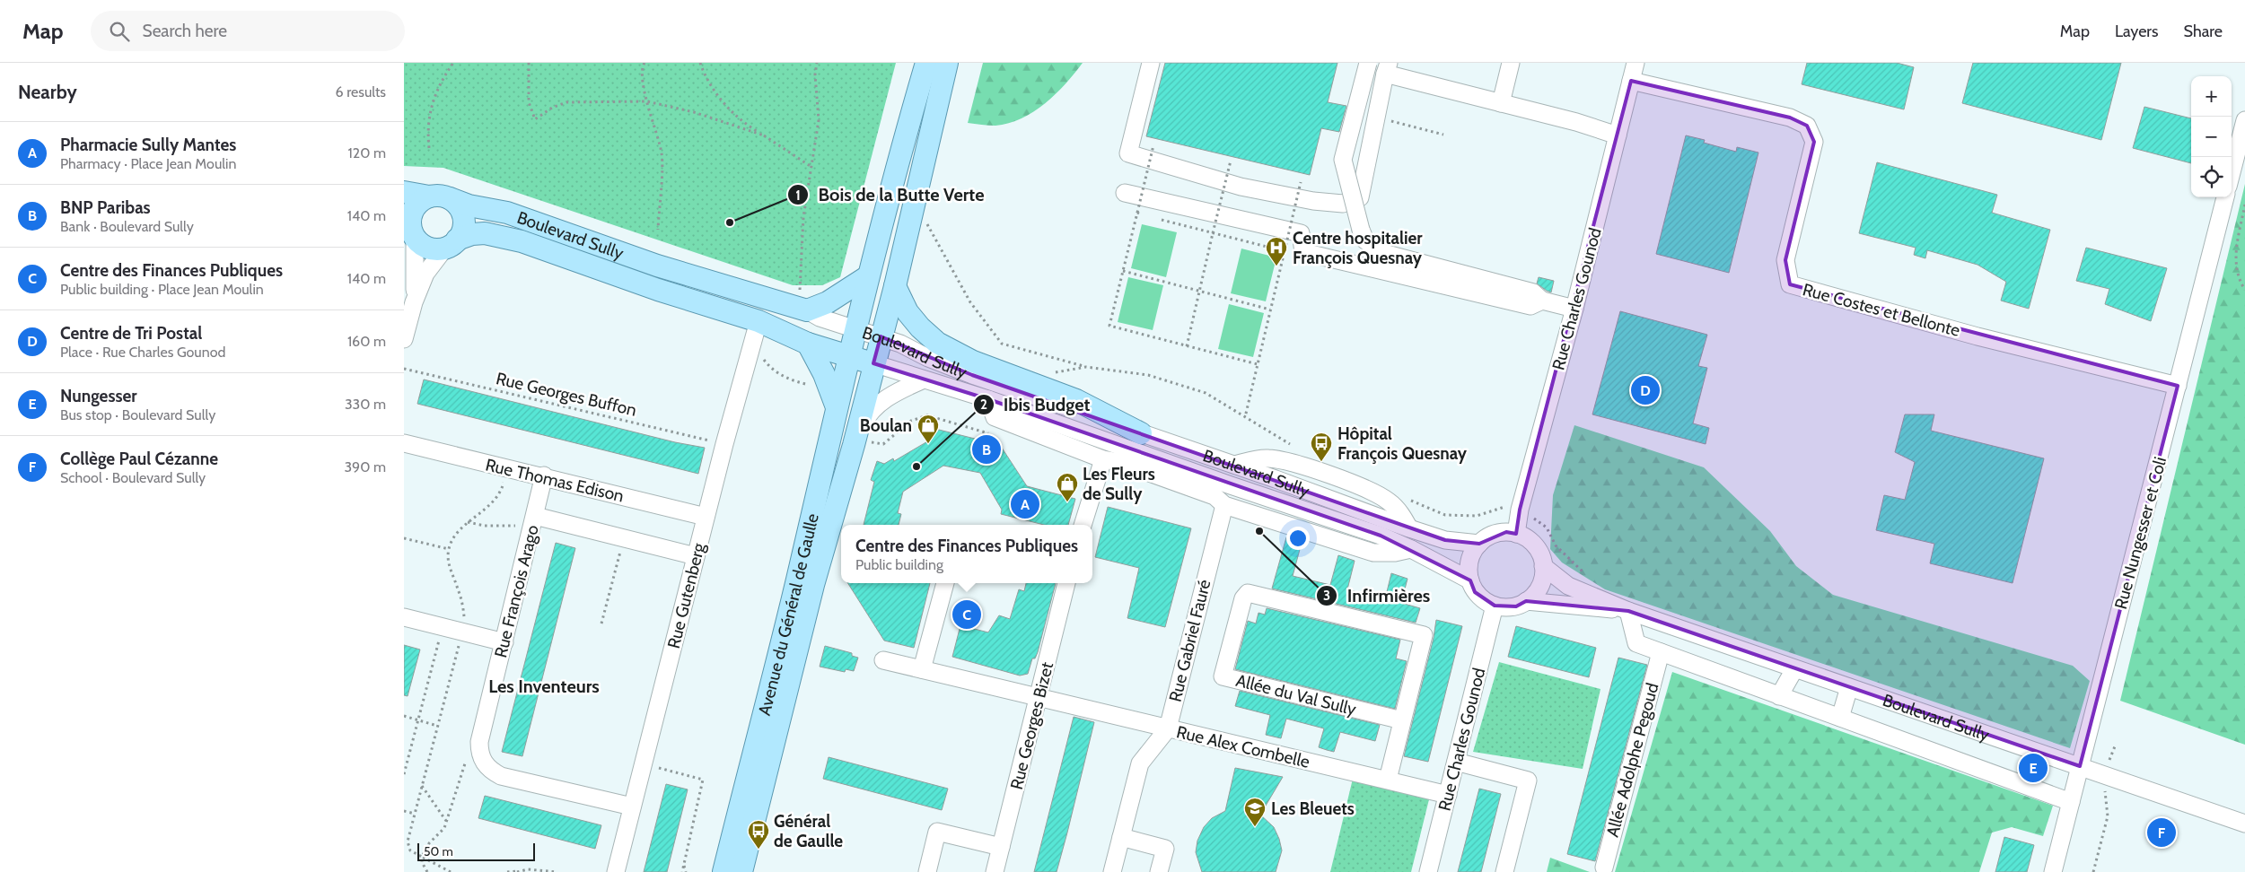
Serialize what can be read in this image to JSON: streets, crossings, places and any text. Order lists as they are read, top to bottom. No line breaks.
{"streets":{"main road":["Boulevard Sully","Avenue du Général de Gaulle"],"street":["Rue Charles Gounod","Rue Costes et Bellonte","Rue Thomas Edison","Rue Nungesser et Coli","Rue François Arago","Rue Gutenberg","Rue Gabriel Fauré","Allée du Val Sully","Rue Georges Bizet","Rue Alex Combelle","Allée Adolphe Pegoud"],"path":["Rue Georges Buffon"]},"crossings":[["Boulevard Sully","Rue Charles Gounod"],["Boulevard Sully","Rue Nungesser et Coli"],["Boulevard Sully","Rue Gutenberg"],["Boulevard Sully","Avenue du Général de Gaulle"],["Rue Charles Gounod","Rue Costes et Bellonte"],["Rue Charles Gounod","Rue Alex Combelle"],["Rue Costes et Bellonte","Rue Nungesser et Coli"],["Rue Georges Buffon","Rue Gutenberg"],["Rue Thomas Edison","Rue François Arago"],["Rue Thomas Edison","Rue Gutenberg"],["Rue Gabriel Fauré","Rue Alex Combelle"],["Allée du Val Sully","Rue Alex Combelle"],["Rue Georges Bizet","Rue Alex Combelle"]],"districts":["Les Inventeurs"],"places":{"other":["Bois de la Butte Verte","Ibis Budget","Infirmières"],"hospital":["Centre hospitalier François Quesnay"],"shop":["Boulan","Les Fleurs de Sully"],"bus stop":["Hôpital François Quesnay","Général de Gaulle"],"school or university":["Les Bleuets"]},"scale_bar":"50 m","page":{"header":"Map","search":"Search here","nav":["Map","Layers","Share"],"heading":["Nearby","6 results"],"map_buttons":["+","−"],"list":[{"mark":"A","name":"Pharmacie Sully Mantes","note":"Pharmacy · Place Jean Moulin","value":"120 m"},{"mark":"B","name":"BNP Paribas","note":"Bank · Boulevard Sully","value":"140 m"},{"mark":"C","name":"Centre des Finances Publiques","note":"Public building · Place Jean Moulin","value":"140 m"},{"mark":"D","name":"Centre de Tri Postal","note":"Place · Rue Charles Gounod","value":"160 m"},{"mark":"E","name":"Nungesser","note":"Bus stop · Boulevard Sully","value":"330 m"},{"mark":"F","name":"Collège Paul Cézanne","note":"School · Boulevard Sully","value":"390 m"}],"pins":["D","B","A","C","E","F"],"popup":["Centre des Finances Publiques","Public building"],"scale":"50 m"}}
